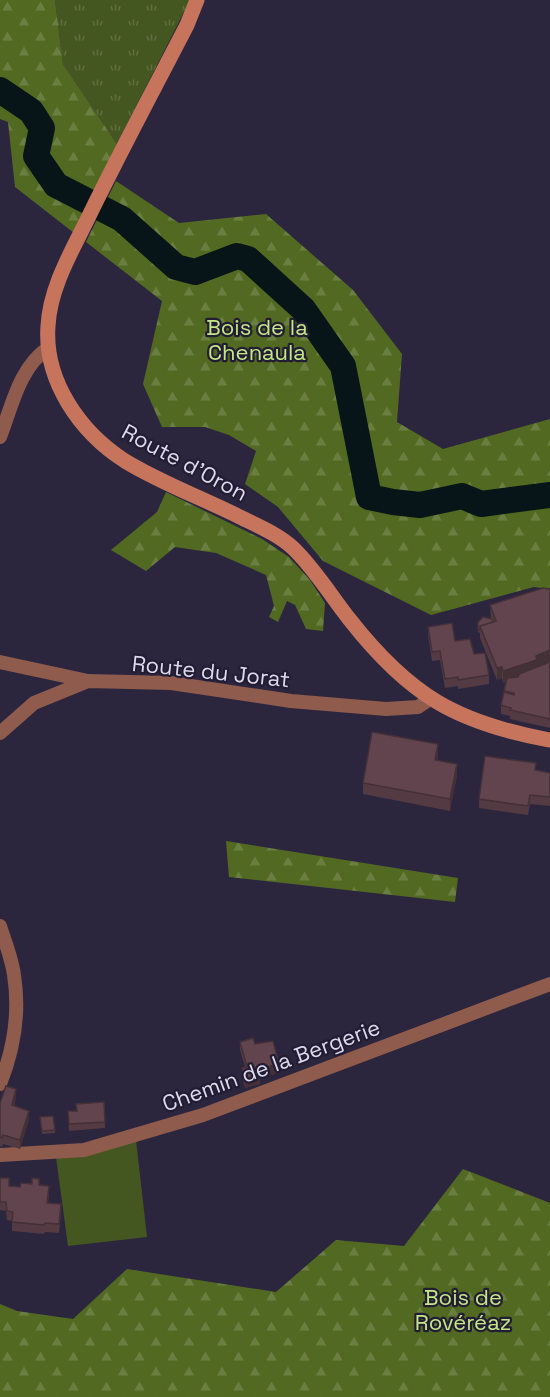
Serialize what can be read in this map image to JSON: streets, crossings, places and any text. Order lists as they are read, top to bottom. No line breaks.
{"streets":{"main road":["Route d'Oron"],"street":["Route du Jorat","Chemin de la Bergerie"]},"crossings":[["Route d'Oron","Route du Jorat"]],"parks":["Bois de la Chenaula","Bois de Rovéréaz"]}
